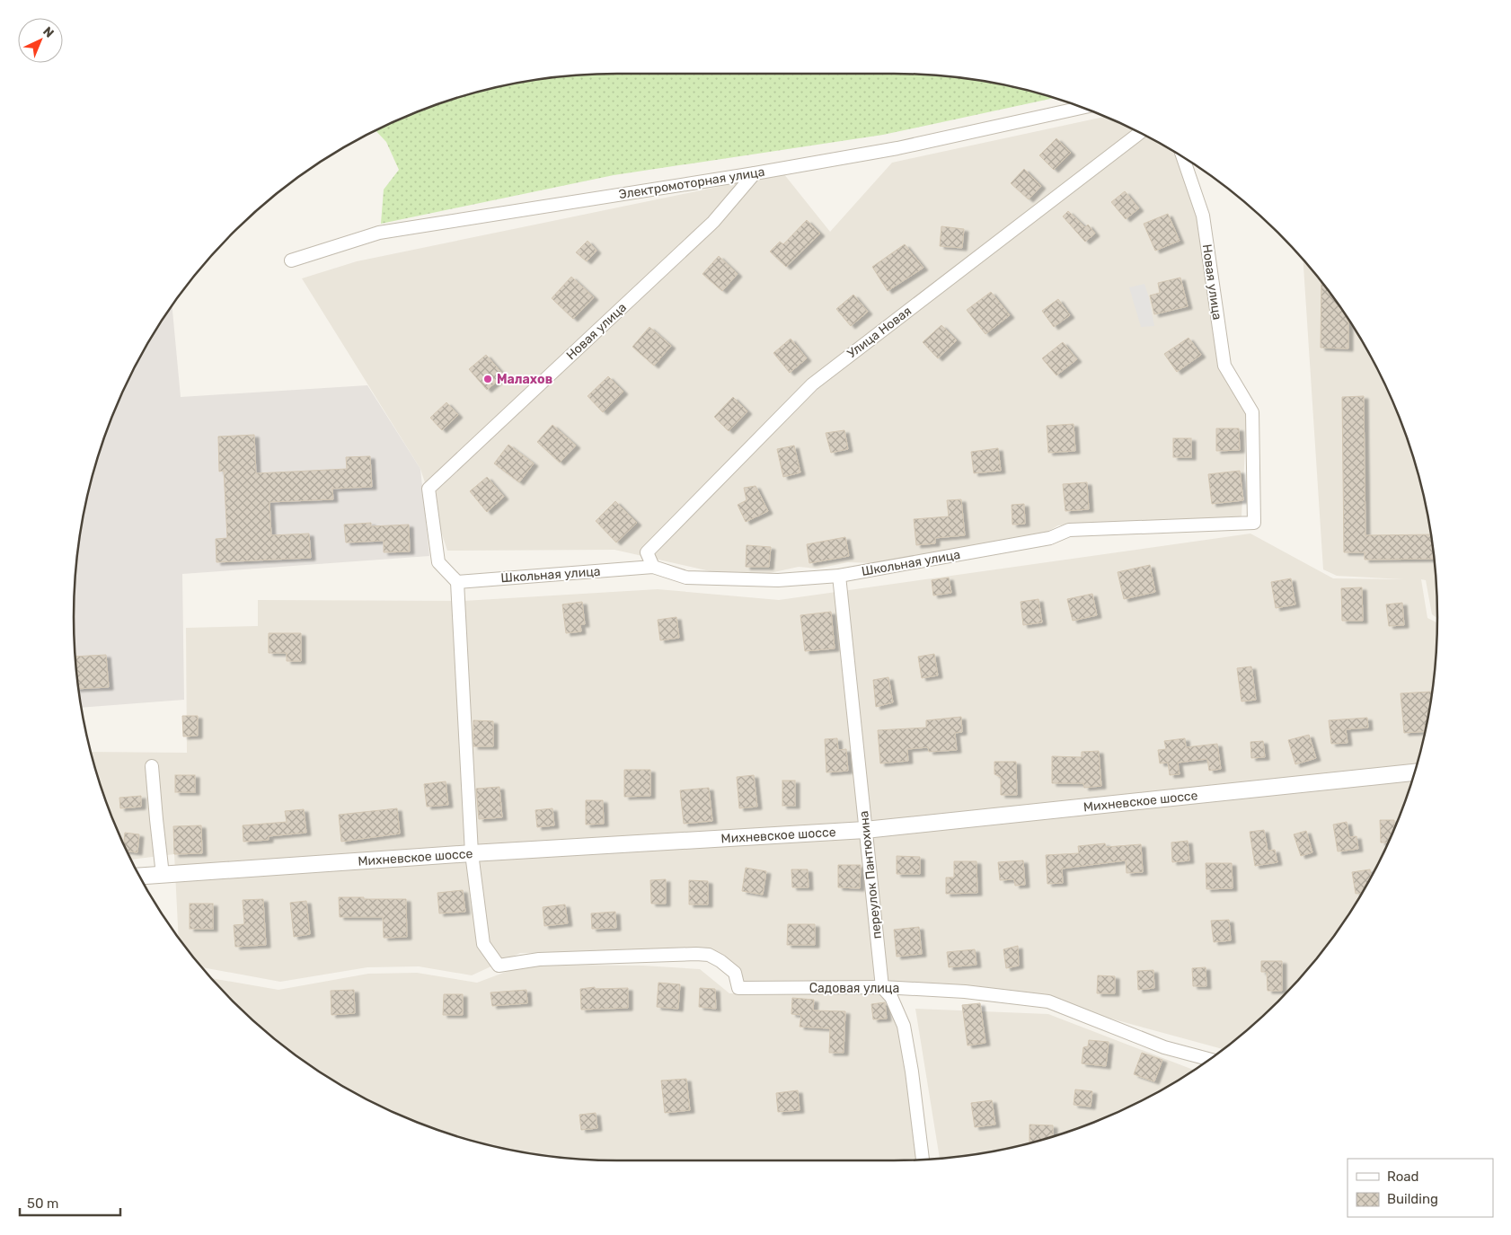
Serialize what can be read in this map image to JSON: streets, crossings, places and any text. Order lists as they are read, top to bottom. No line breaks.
{"streets":{"street":["Электромоторная улица","Новая улица","Улица Новая","Школьная улица","Михневское шоссе","переулок Пантюхина","Садовая улица"]},"crossings":[["Электромоторная улица","Новая улица"],["Новая улица","Школьная улица"],["Улица Новая","Школьная улица"],["Школьная улица","переулок Пантюхина"],["Михневское шоссе","переулок Пантюхина"],["Михневское шоссе","Садовая улица"],["переулок Пантюхина","Садовая улица"]],"places":["Малахов"],"legend":["Road","Building"],"scale_bar":"50 m","north":"top right"}
